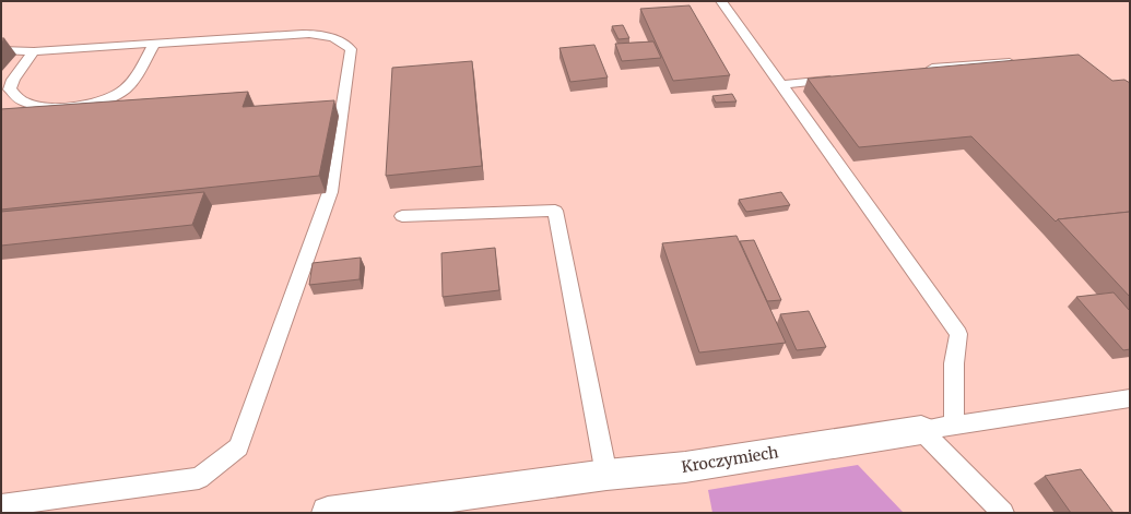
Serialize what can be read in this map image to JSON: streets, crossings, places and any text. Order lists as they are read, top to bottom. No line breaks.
{"streets":{"street":["Kroczymiech"]}}
